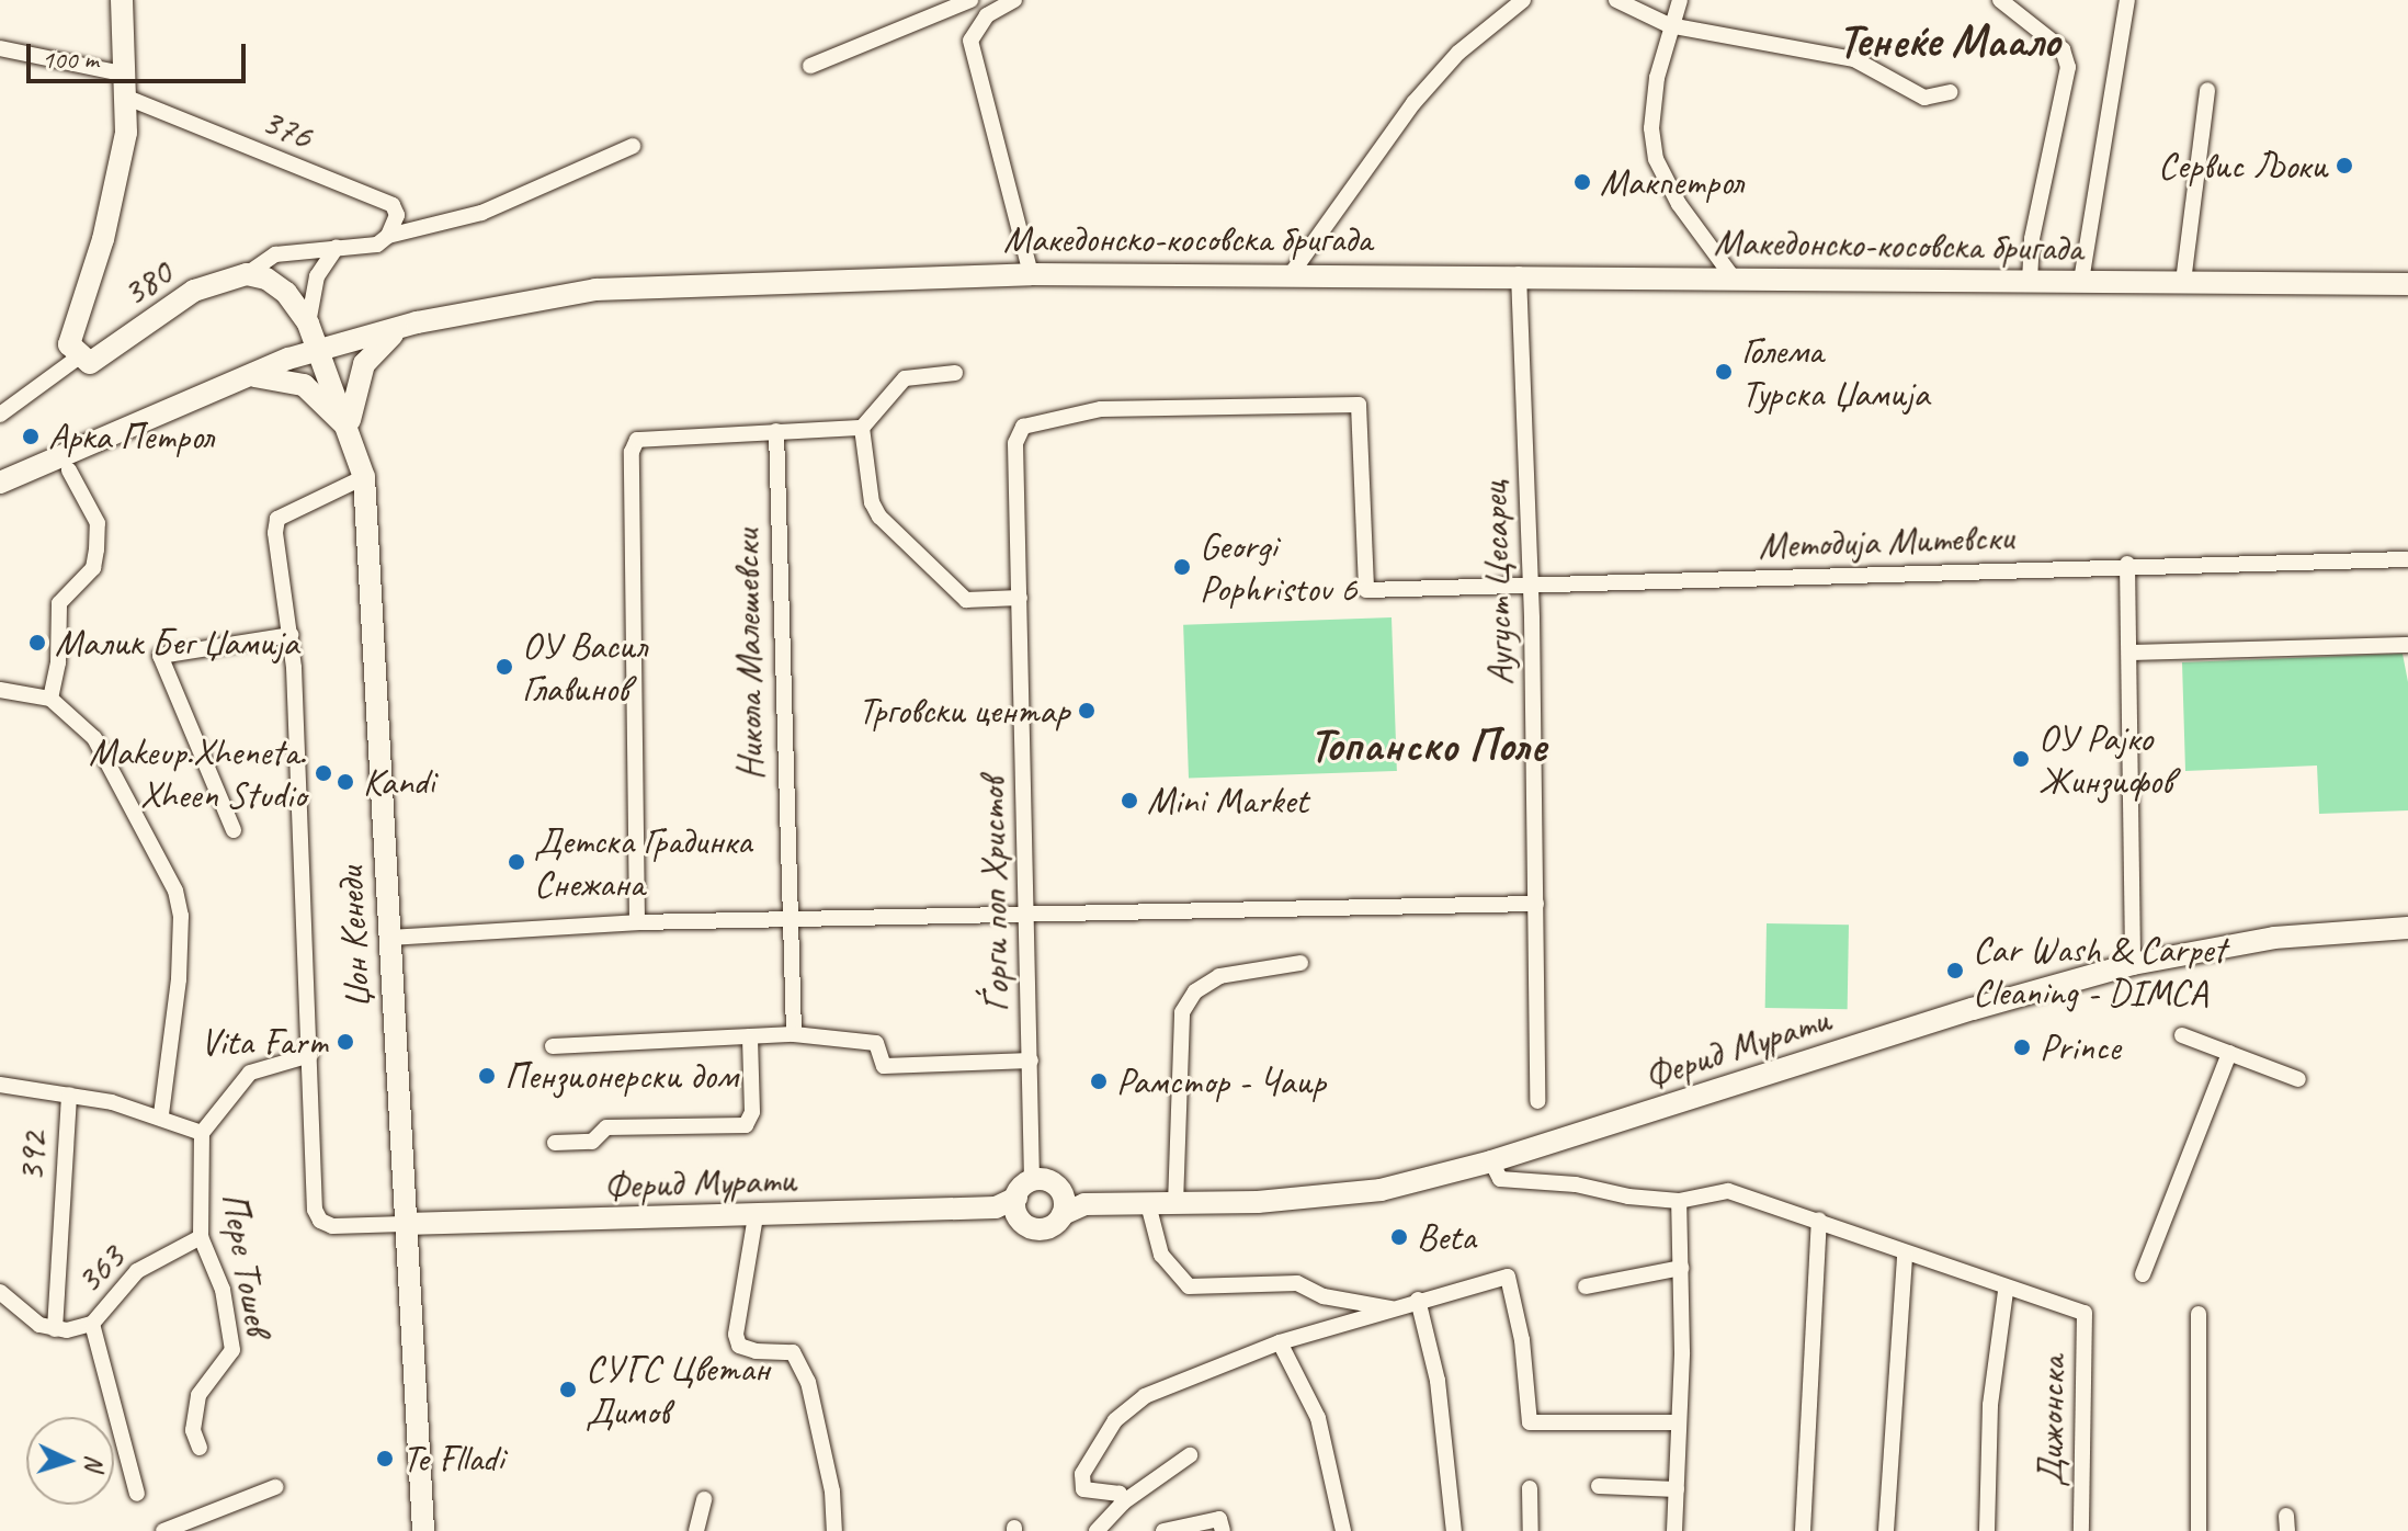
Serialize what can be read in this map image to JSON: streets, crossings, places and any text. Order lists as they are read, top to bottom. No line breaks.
{"streets":{"street":["376","Македонско-косовска бригада","380","Методија Митевски","Аугуст Цесарец","Никола Малешевски","Ѓорги поп Христов","Џон Кенеди","Ферид Мурати","392","Пере Тошев","363","Дижонска"]},"crossings":[["Македонско-косовска бригада","Аугуст Цесарец"],["Македонско-косовска бригада","Џон Кенеди"],["Методија Митевски","Аугуст Цесарец"],["Методија Митевски","Ѓорги поп Христов"],["Ѓорги поп Христов","Ферид Мурати"],["Џон Кенеди","Ферид Мурати"],["Пере Тошев","363"]],"districts":["Тенеќе Маало","Топанско Поле"],"places":["Сервис Љоки","Макпетрол","Голема Турска Џамија","Арка Петрол","Georgi Pophristov 6","Малик Бег Џамија","ОУ Васил Главинов","Трговски центар","ОУ Рајко Жинзифов","Makeup.Xheneta. Xheen Studio","Kandi","Mini Market","Детска Градинка Снежана","Car Wash & Carpet Cleaning - DIMCA","Vita Farm","Prince","Пензионерски дом","Рамстор - Чаир","Beta","СУГС Цветан Димов","Te Flladi"],"scale_bar":"100 m","north":"right"}
